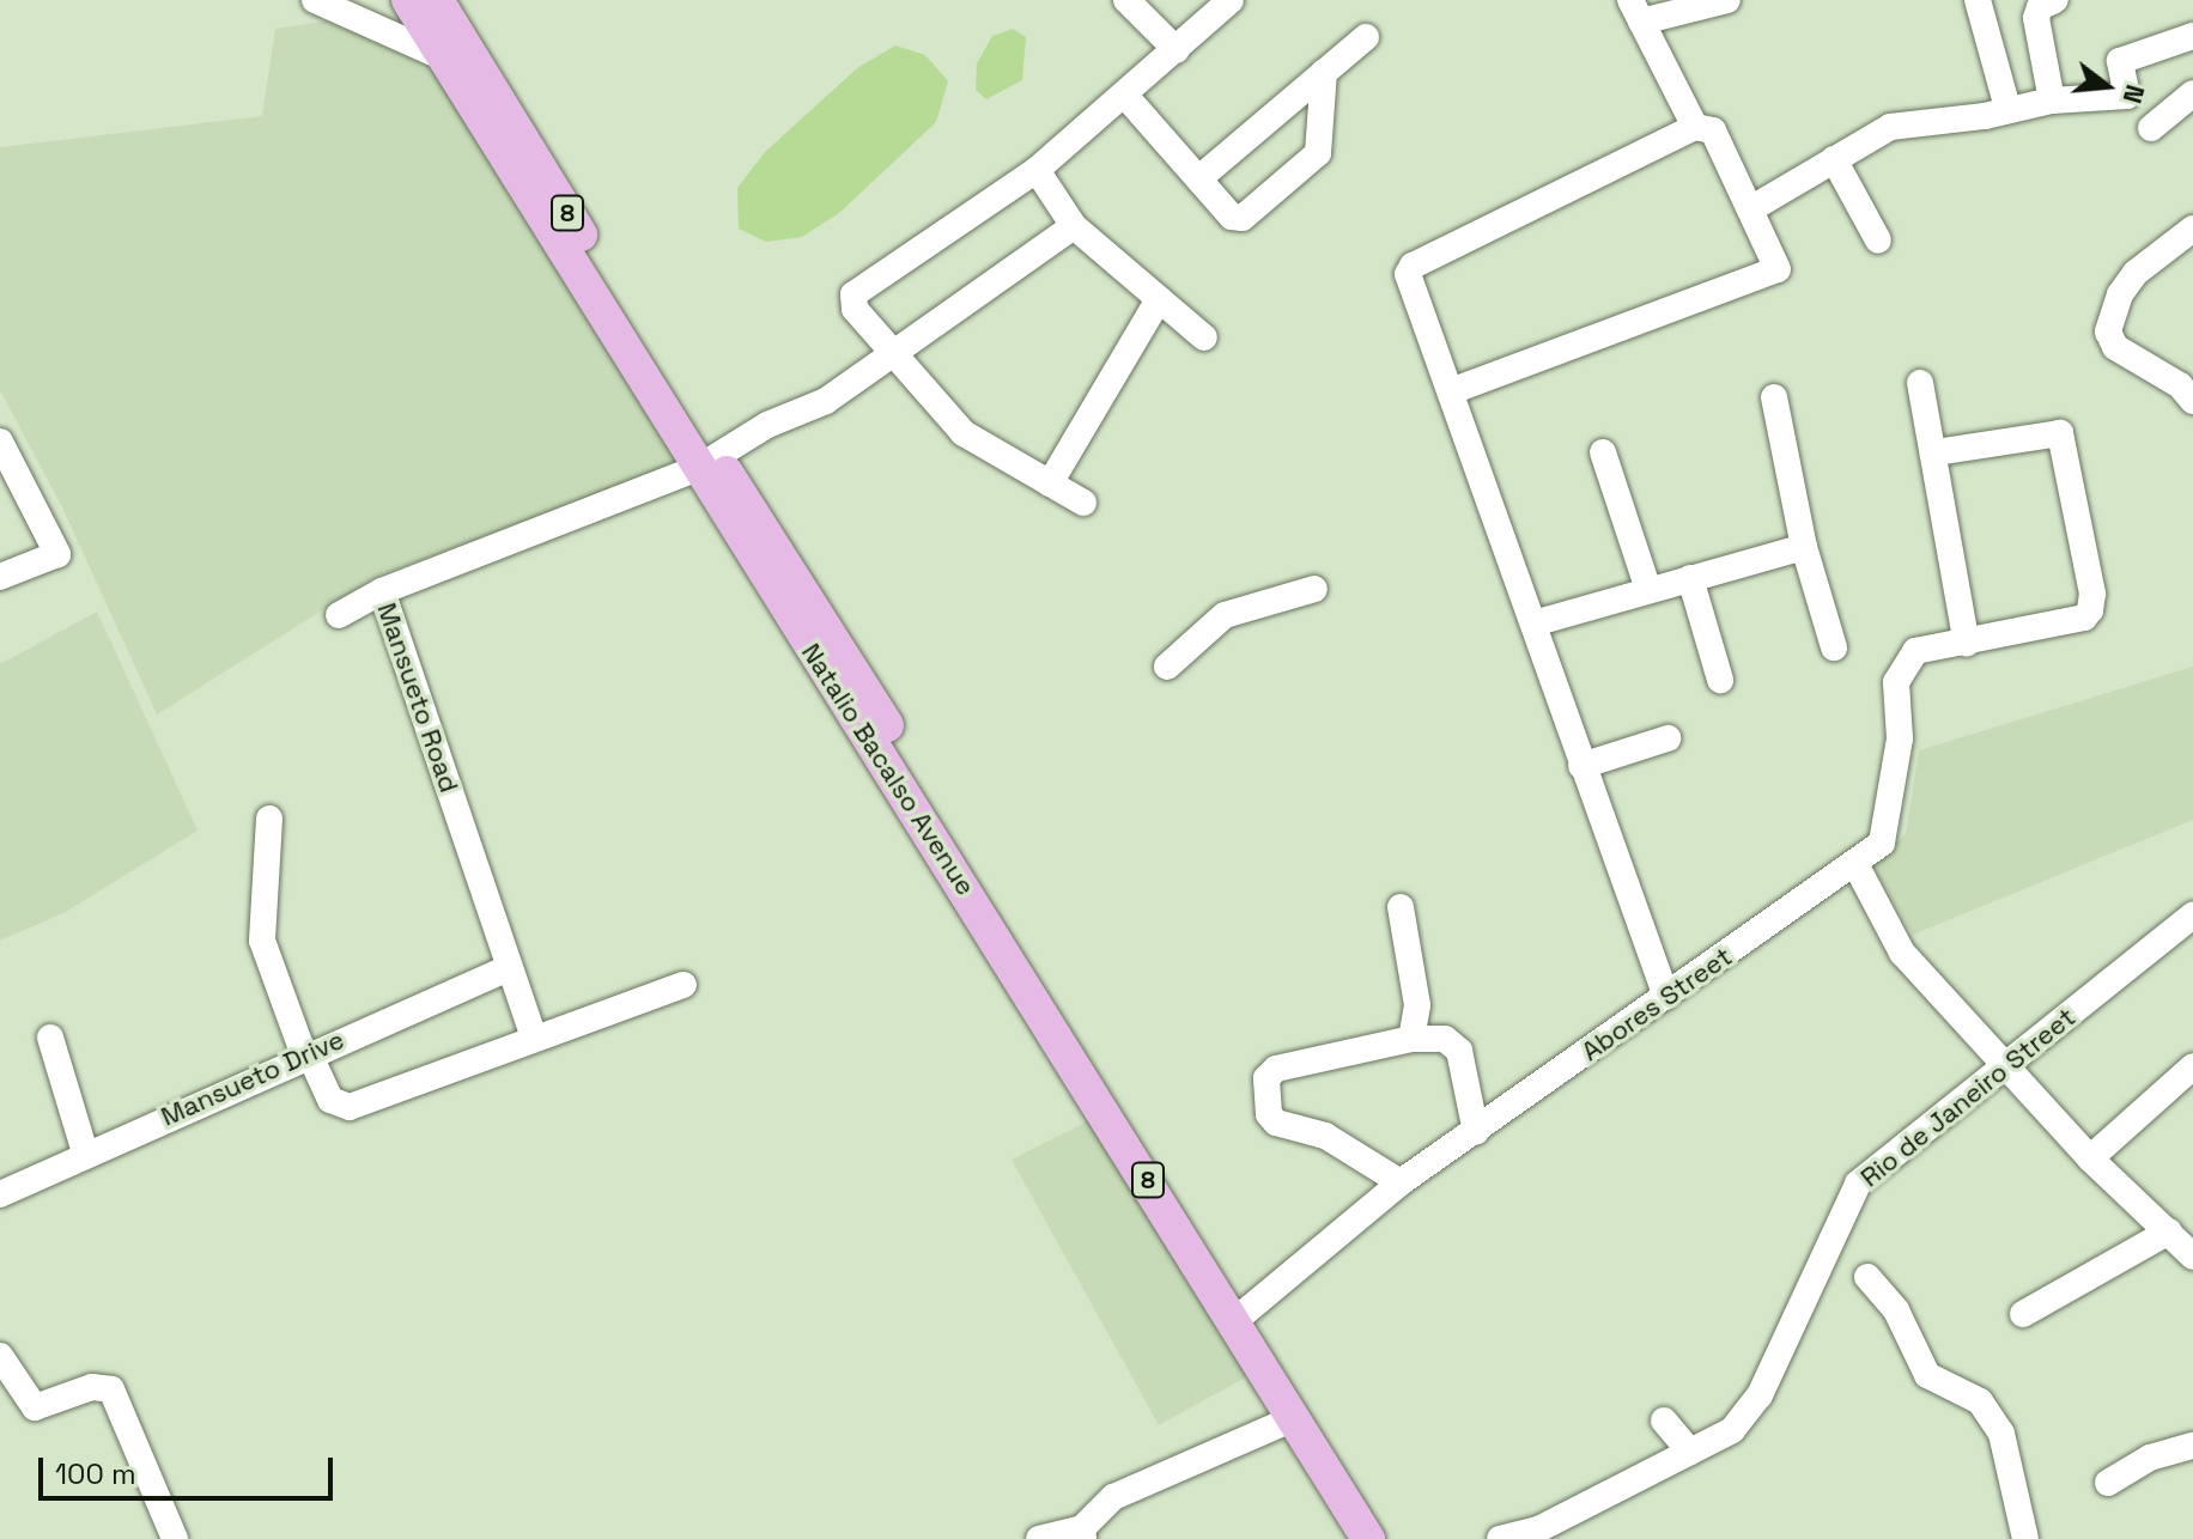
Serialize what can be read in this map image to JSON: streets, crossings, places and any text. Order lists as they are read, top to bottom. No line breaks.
{"streets":{"main road":["8","Natalio Bacalso Avenue"],"street":["Mansueto Road","Abores Street","Mansueto Drive","Rio de Janeiro Street"]},"crossings":[["Mansueto Road","Natalio Bacalso Avenue"],["Mansueto Road","Mansueto Drive"],["Natalio Bacalso Avenue","Abores Street"]],"scale_bar":"100 m","north":"right"}
